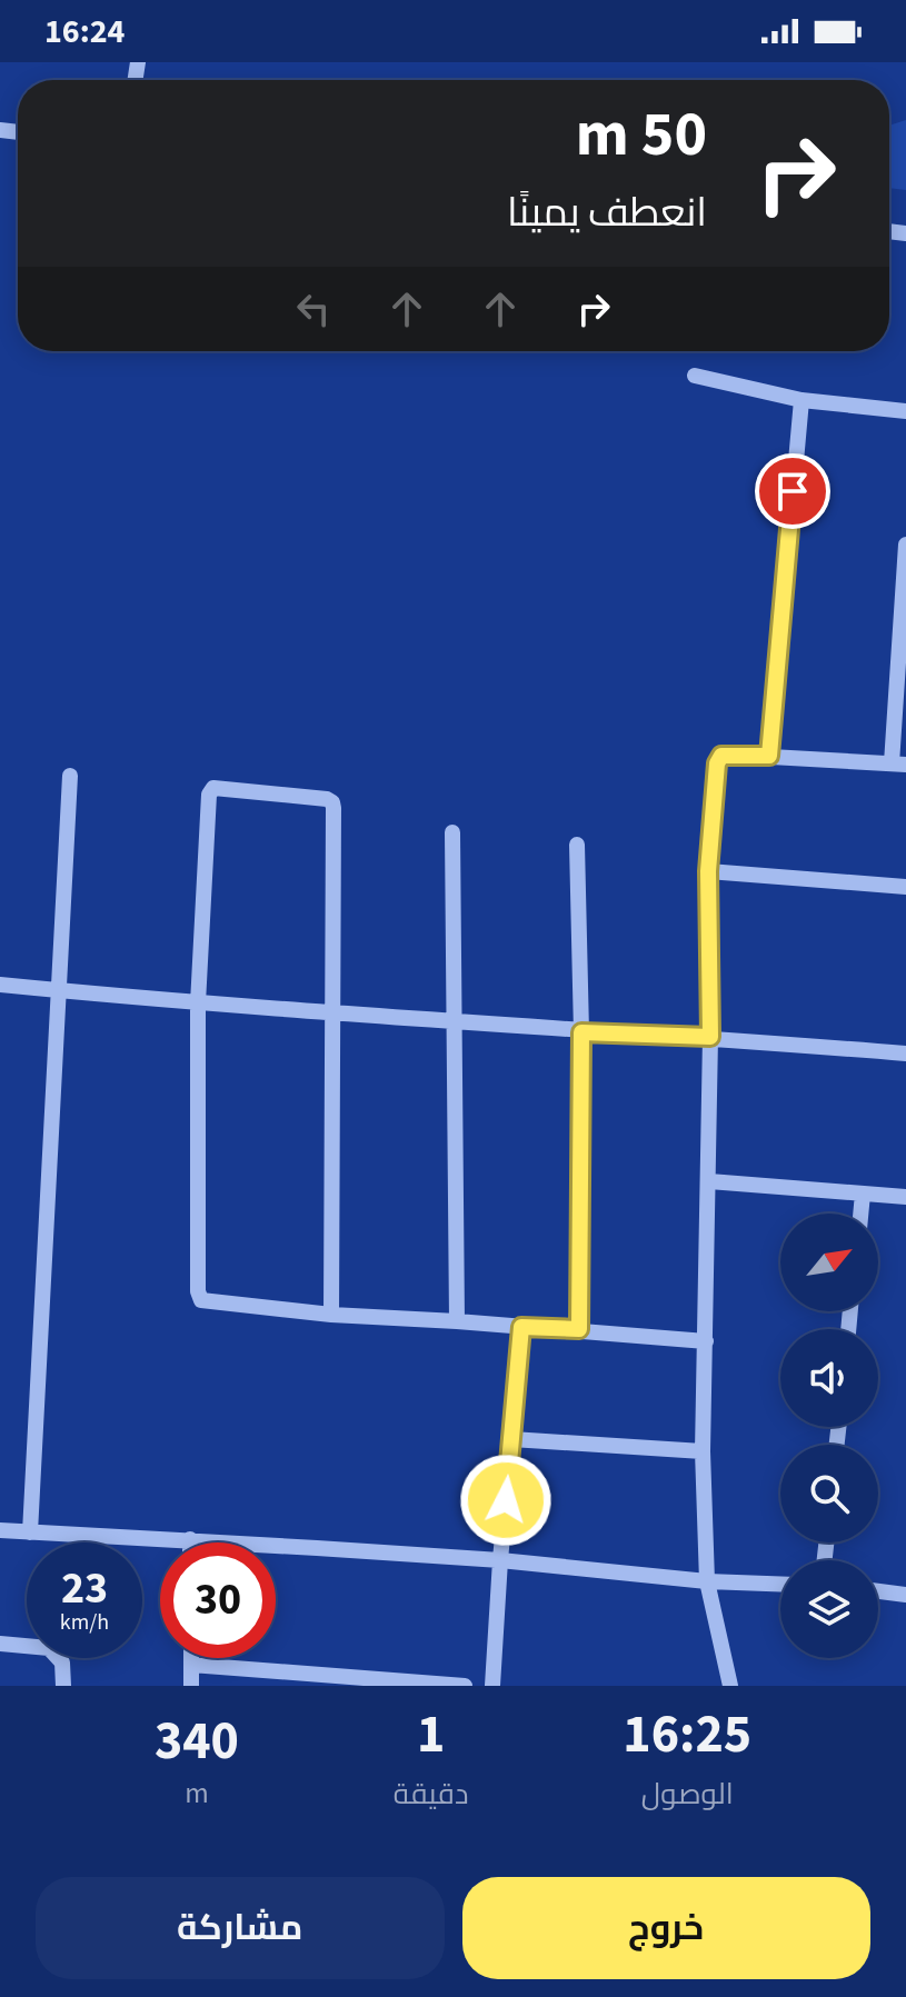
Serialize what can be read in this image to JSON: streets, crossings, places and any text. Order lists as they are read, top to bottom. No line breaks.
{"north":"top right","page":{"status":"16:24","turn":["50 m","انعطف يمينًا"],"speed":"23 km/h","limit":"30","eta":["16:25","الوصول","1","دقيقة","340","m"],"buttons":["خروج","مشاركة"]}}
